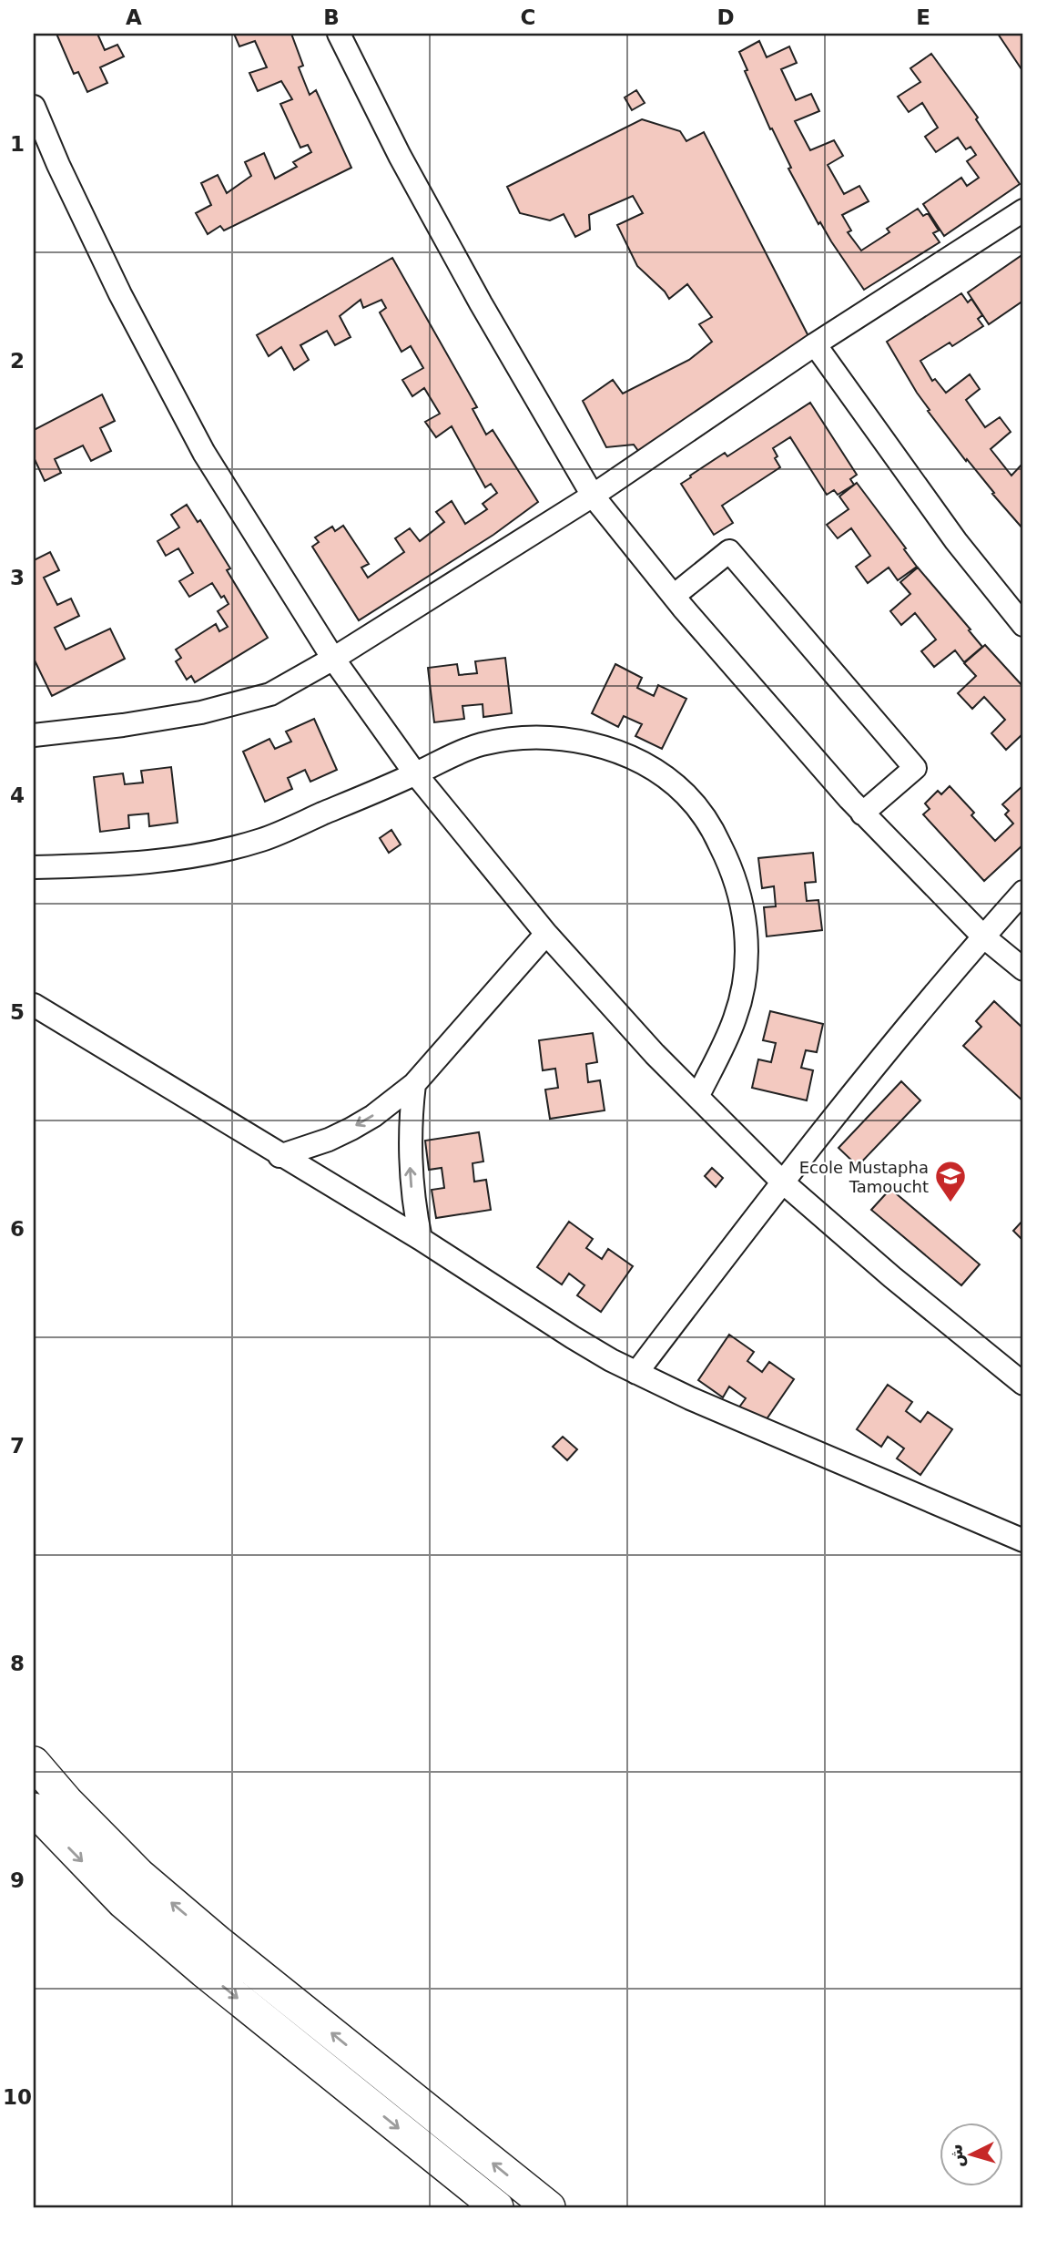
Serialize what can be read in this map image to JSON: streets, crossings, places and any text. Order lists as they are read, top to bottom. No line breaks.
{"places":{"school or university":["Ecole Mustapha Tamoucht"]},"north":"left","grid":{"columns":["A","B","C","D","E"],"rows":["1","2","3","4","5","6","7","8","9","10"]}}
